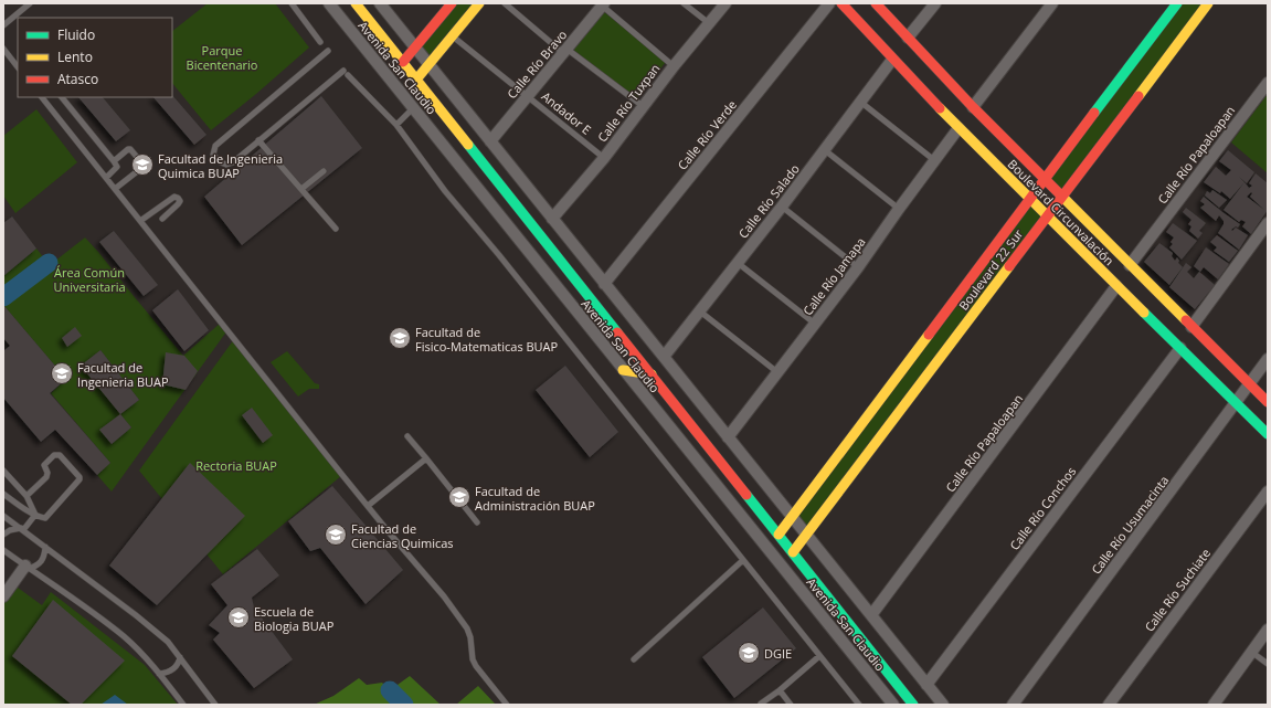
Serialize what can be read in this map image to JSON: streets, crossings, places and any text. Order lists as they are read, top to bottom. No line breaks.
{"streets":{"street":["Calle Río Bravo","Avenida San Claudio","Calle Río Tuxpan","Calle Río Verde","Calle Río Papaloapan","Calle Río Salado","Boulevard Circunvalación","Boulevard 22 Sur","Calle Río Jamapa","Calle Río Conchos","Calle Río Usumacinta","Calle Río Suchiate"],"lane":["Andador E"]},"crossings":[["Calle Río Bravo","Avenida San Claudio"],["Calle Río Bravo","Andador E"],["Avenida San Claudio","Calle Río Tuxpan"],["Avenida San Claudio","Calle Río Verde"],["Avenida San Claudio","Calle Río Papaloapan"],["Avenida San Claudio","Calle Río Salado"],["Avenida San Claudio","Boulevard 22 Sur"],["Avenida San Claudio","Calle Río Jamapa"],["Avenida San Claudio","Calle Río Conchos"],["Calle Río Tuxpan","Andador E"],["Calle Río Papaloapan","Boulevard Circunvalación"],["Calle Río Salado","Boulevard Circunvalación"],["Boulevard Circunvalación","Boulevard 22 Sur"],["Boulevard Circunvalación","Calle Río Jamapa"],["Boulevard Circunvalación","Calle Río Conchos"],["Boulevard Circunvalación","Calle Río Usumacinta"]],"parks":["Parque Bicentenario","Área Común Universitaria","Rectoria BUAP"],"places":{"school or university":["Facultad de Ingenieria Quimica BUAP","Facultad de Fisico-Matematicas BUAP","Facultad de Ingenieria BUAP","Facultad de Administración BUAP","Facultad de Ciencias Quimicas","Escuela de Biologia BUAP","DGIE"]},"legend":["Fluido","Lento","Atasco"]}
